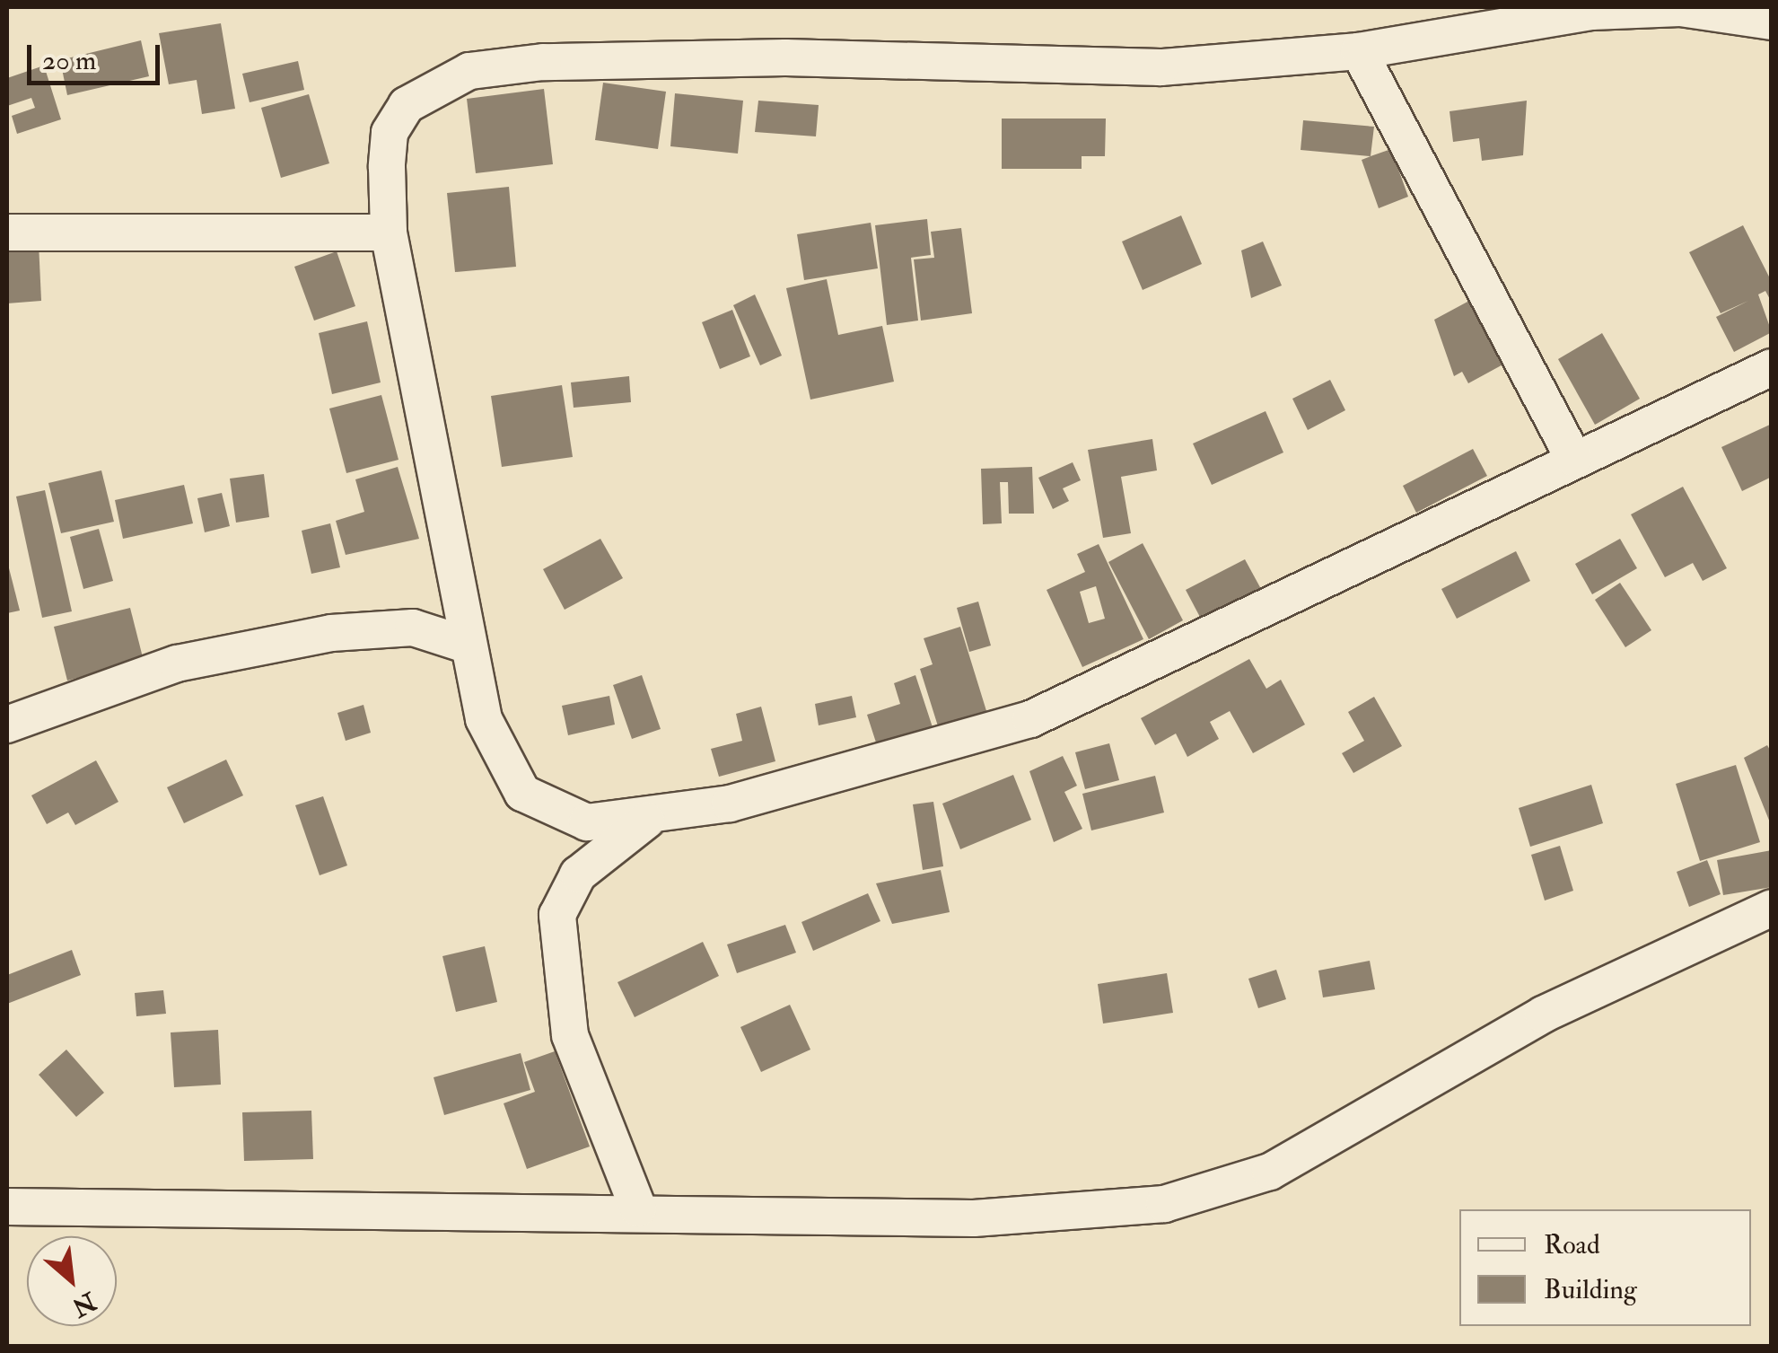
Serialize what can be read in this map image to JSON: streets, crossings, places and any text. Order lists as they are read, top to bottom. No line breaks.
{"legend":["Road","Building"],"scale_bar":"20 m","north":"bottom right"}
